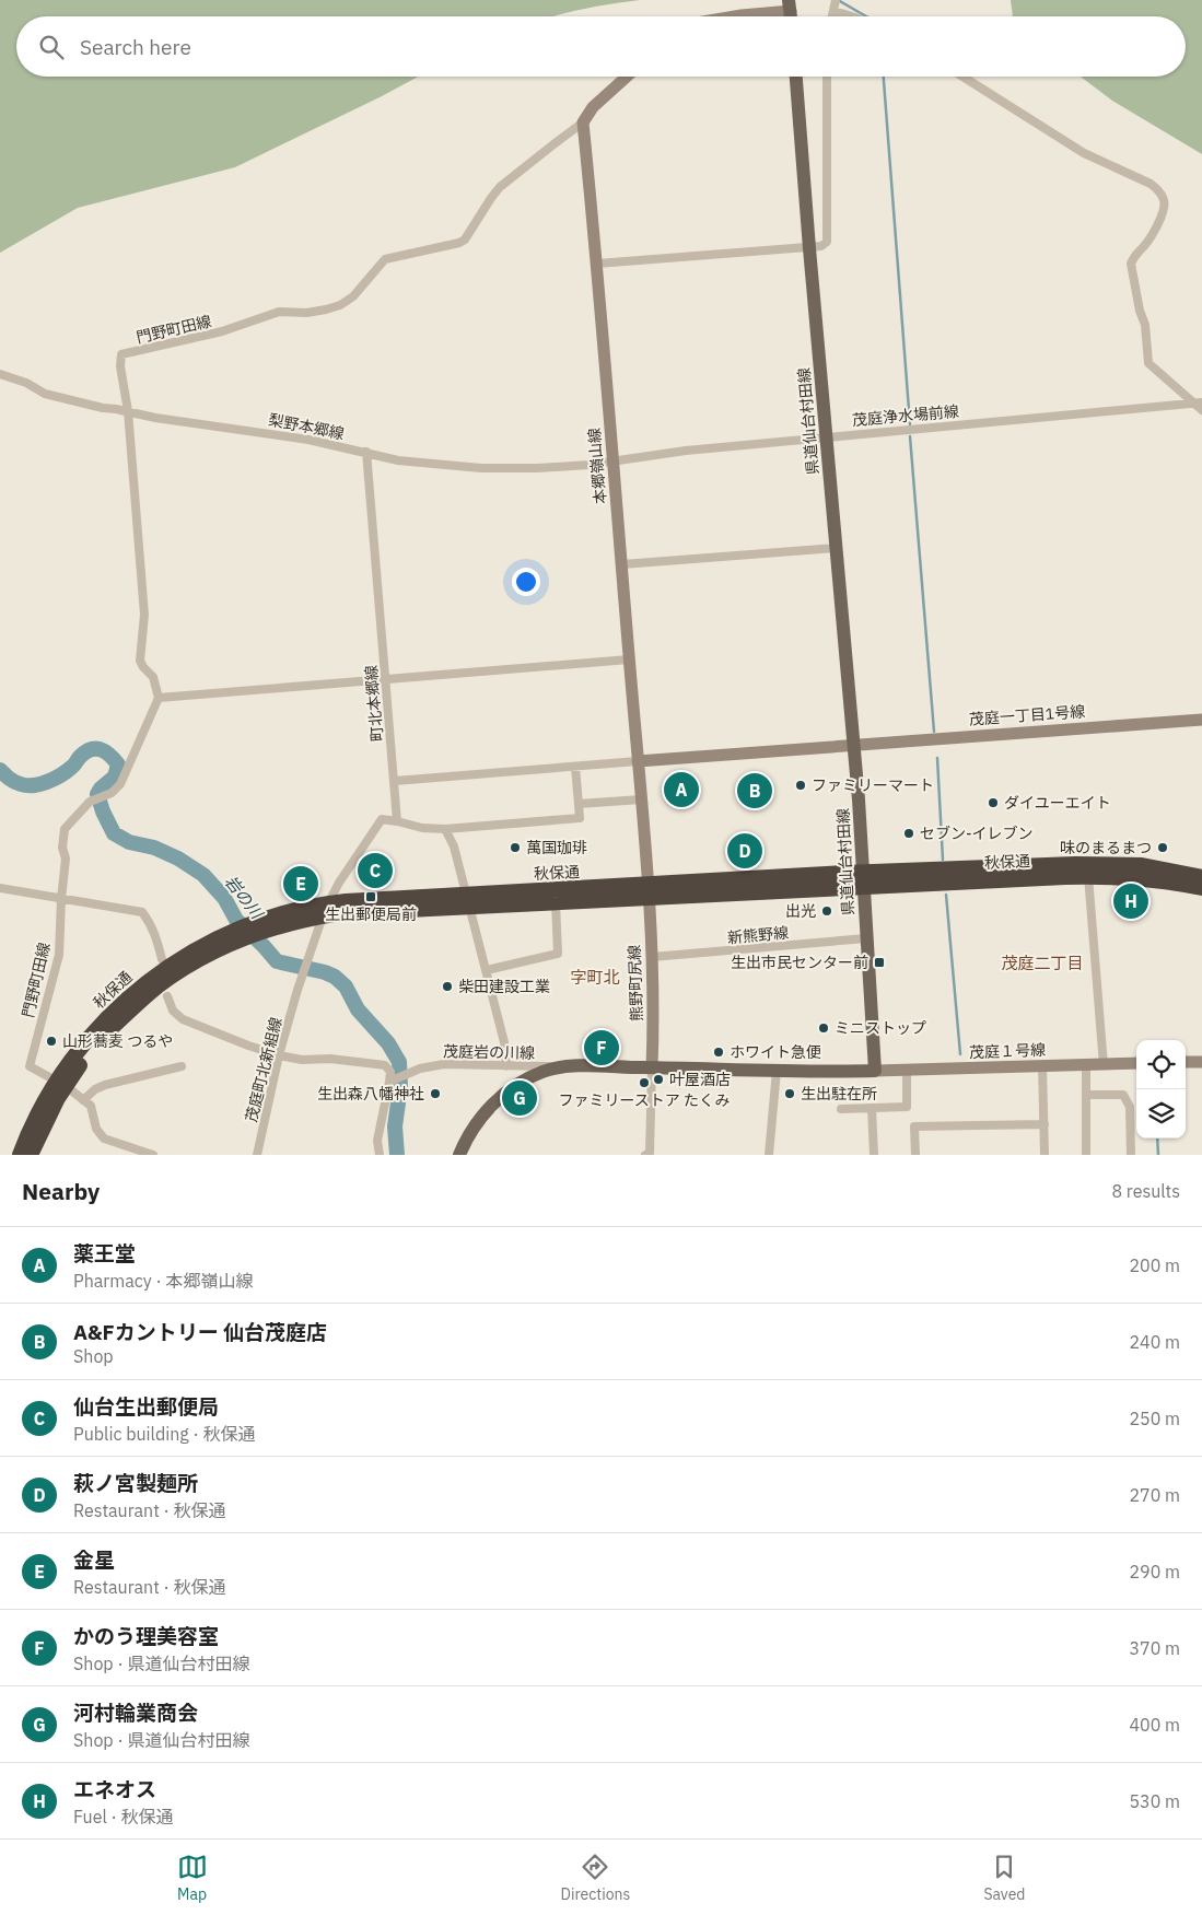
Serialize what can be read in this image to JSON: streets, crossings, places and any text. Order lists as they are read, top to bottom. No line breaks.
{"streets":{"highway":["秋保通"],"main road":["県道仙台村田線"],"street":["門野町田線","茂庭浄水場前線","梨野本郷線","本郷嶺山線","町北本郷線","茂庭一丁目1号線","新熊野線","熊野町尻線","茂庭１号線","茂庭岩の川線","茂庭町北新組線"]},"crossings":[["門野町田線","梨野本郷線"],["門野町田線","本郷嶺山線"],["門野町田線","秋保通"],["茂庭浄水場前線","県道仙台村田線"],["茂庭浄水場前線","梨野本郷線"],["茂庭浄水場前線","本郷嶺山線"],["県道仙台村田線","茂庭一丁目1号線"],["県道仙台村田線","秋保通"],["県道仙台村田線","新熊野線"],["県道仙台村田線","茂庭１号線"],["梨野本郷線","本郷嶺山線"],["梨野本郷線","町北本郷線"],["本郷嶺山線","茂庭一丁目1号線"],["本郷嶺山線","秋保通"],["本郷嶺山線","熊野町尻線"],["町北本郷線","茂庭町北新組線"],["秋保通","熊野町尻線"],["秋保通","茂庭町北新組線"],["新熊野線","熊野町尻線"]],"districts":["茂庭二丁目","字町北"],"water":["岩の川"],"places":{"other":["ファミリーマート","ダイユーエイト","セブン-イレブン","萬国珈琲","味のまるまつ","出光","柴田建設工業","ミニストップ","山形蕎麦 つるや","ホワイト急便","叶屋酒店","ファミリーストア たくみ","生出森八幡神社","生出駐在所"],"transit":["生出郵便局前","生出市民センター前"]},"page":{"search":"Search here","pins":["A","B","D","C","E","H","F","G"],"heading":["Nearby","8 results"],"list":[{"mark":"A","name":"薬王堂","note":"Pharmacy · 本郷嶺山線","value":"200 m"},{"mark":"B","name":"A&Fカントリー 仙台茂庭店","note":"Shop","value":"240 m"},{"mark":"C","name":"仙台生出郵便局","note":"Public building · 秋保通","value":"250 m"},{"mark":"D","name":"萩ノ宮製麺所","note":"Restaurant · 秋保通","value":"270 m"},{"mark":"E","name":"金星","note":"Restaurant · 秋保通","value":"290 m"},{"mark":"F","name":"かのう理美容室","note":"Shop · 県道仙台村田線","value":"370 m"},{"mark":"G","name":"河村輪業商会","note":"Shop · 県道仙台村田線","value":"400 m"},{"mark":"H","name":"エネオス","note":"Fuel · 秋保通","value":"530 m"}],"nav":["Map","Directions","Saved"]}}
